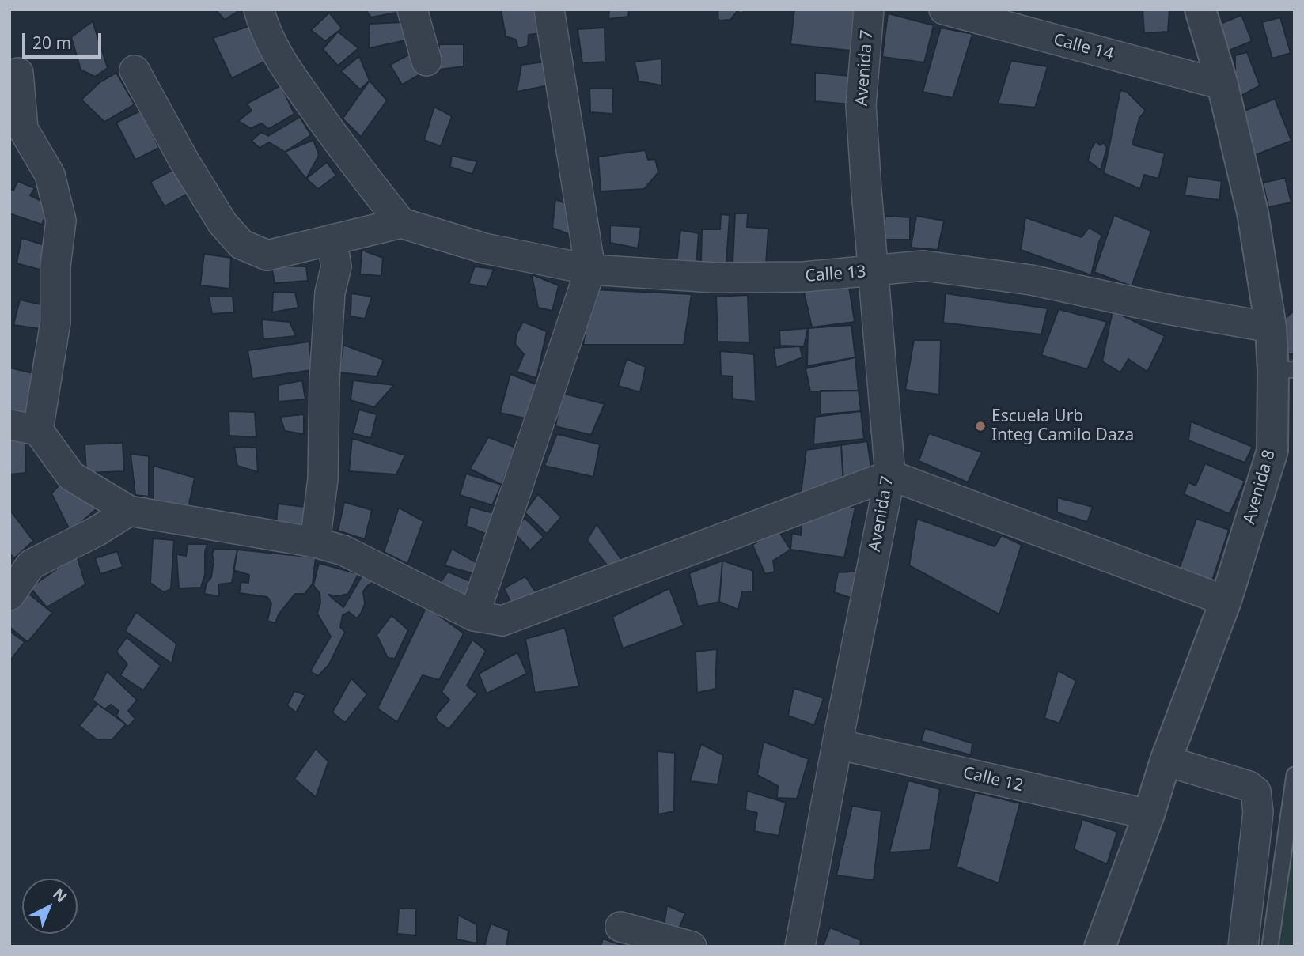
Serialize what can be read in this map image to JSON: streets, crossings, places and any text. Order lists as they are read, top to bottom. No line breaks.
{"streets":{"street":["Calle 14","Avenida 7","Calle 13","Avenida 8","Calle 12"]},"crossings":[["Calle 14","Avenida 8"],["Avenida 7","Calle 13"],["Avenida 7","Calle 12"],["Calle 13","Avenida 8"],["Avenida 8","Calle 12"]],"places":["Escuela Urb Integ Camilo Daza"],"scale_bar":"20 m","north":"top right"}
